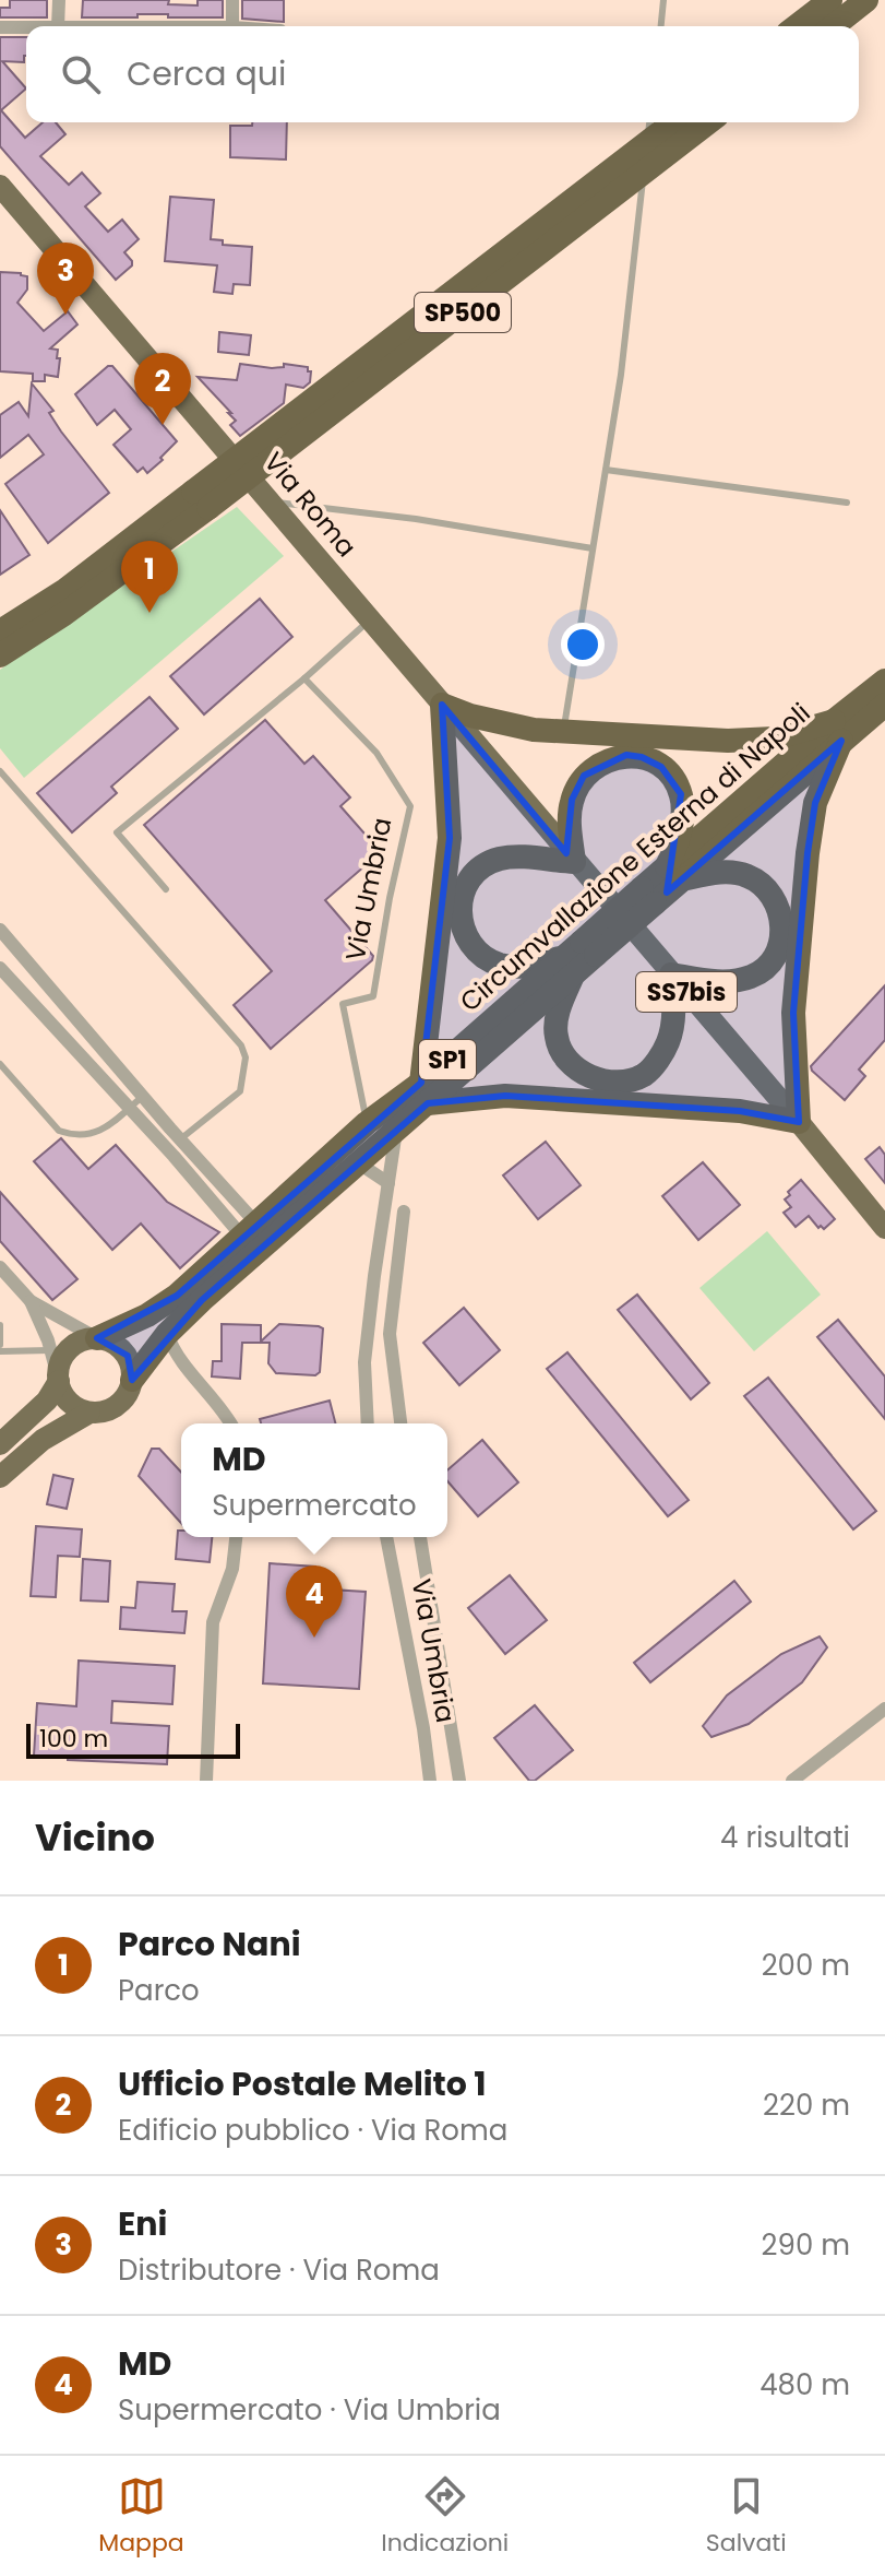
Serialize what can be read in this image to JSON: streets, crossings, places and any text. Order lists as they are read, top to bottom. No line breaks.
{"streets":{"highway":["SP500","Circumvallazione Esterna di Napoli","SP1"],"main road":["Via Roma","SS7bis"],"street":["Via Umbria"]},"crossings":[["Via Roma","SS7bis"],["Circumvallazione Esterna di Napoli","Via Umbria"]],"scale_bar":"100 m","page":{"search":"Cerca qui","pins":["3","2","1","4"],"popup":["MD","Supermercato"],"scale":"100 m","heading":["Vicino","4 risultati"],"list":[{"mark":"1","name":"Parco Nani","note":"Parco","value":"200 m"},{"mark":"2","name":"Ufficio Postale Melito 1","note":"Edificio pubblico · Via Roma","value":"220 m"},{"mark":"3","name":"Eni","note":"Distributore · Via Roma","value":"290 m"},{"mark":"4","name":"MD","note":"Supermercato · Via Umbria","value":"480 m"}],"nav":["Mappa","Indicazioni","Salvati"]}}
